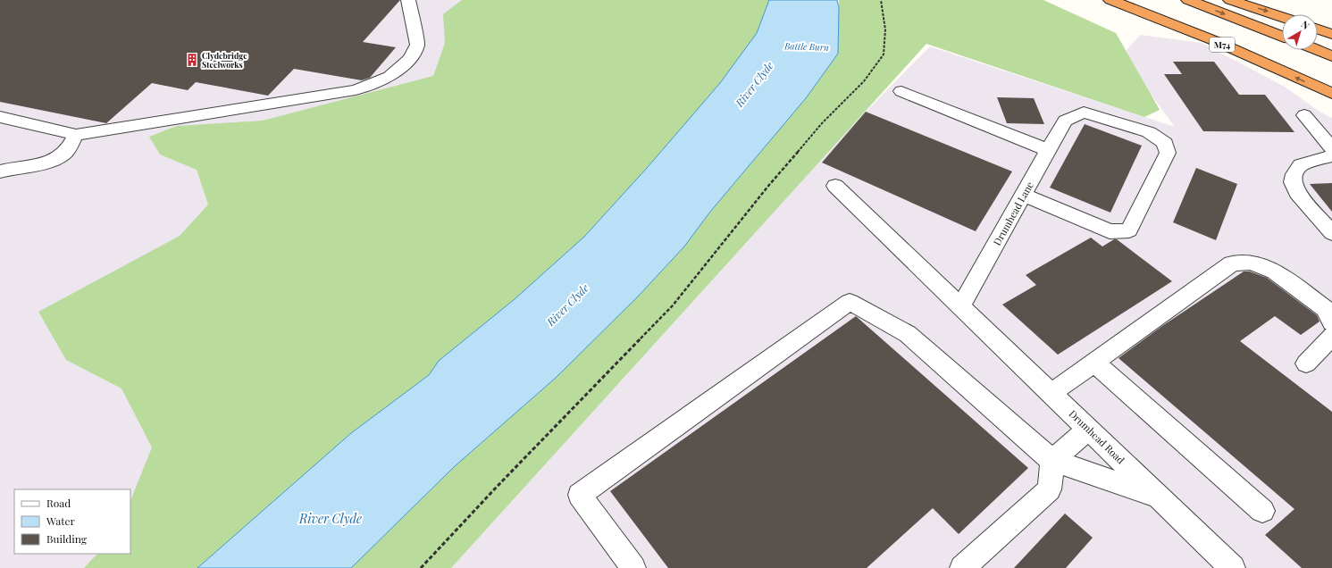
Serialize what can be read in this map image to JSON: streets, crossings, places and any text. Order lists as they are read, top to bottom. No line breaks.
{"streets":{"highway":["M74"],"street":["Drumhead Lane","Drumhead Road"]},"crossings":[["Drumhead Lane","Drumhead Road"]],"water":["Battle Burn","River Clyde"],"places":{"building":["Clydebridge Steelworks"]},"legend":["Road","Water","Building"],"north":"top right"}
